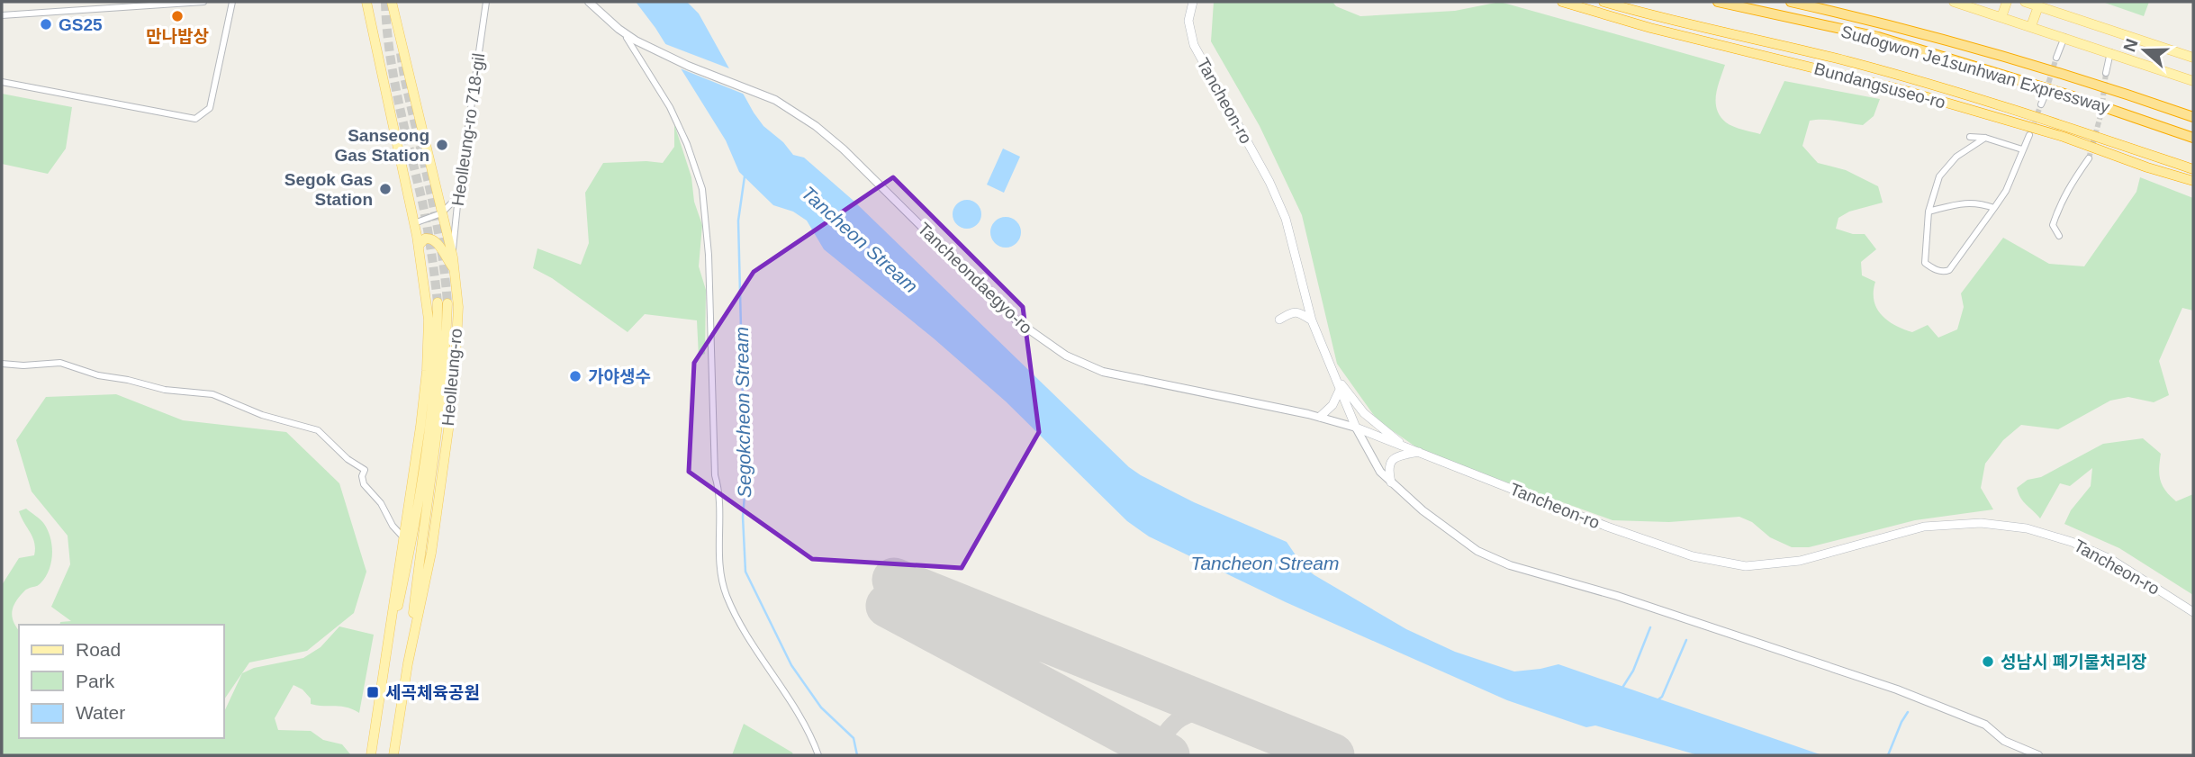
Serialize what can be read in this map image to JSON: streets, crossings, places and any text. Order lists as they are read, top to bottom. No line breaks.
{"streets":{"highway":["Sudogwon Je1sunhwan Expressway","Bundangsuseo-ro"],"main road":["Tancheon-ro","Heolleung-ro"],"street":["Heolleung-ro 718-gil","Tancheondaegyo-ro"]},"crossings":[["Tancheon-ro","Tancheondaegyo-ro"],["Heolleung-ro 718-gil","Heolleung-ro"]],"water":["Tancheon Stream","Segokcheon Stream"],"places":{"other":["만나밥상","GS25","Sanseong Gas Station","Segok Gas Station","가야생수","성남시 폐기물처리장"],"transit":["세곡체육공원"]},"legend":["Road","Park","Water"],"north":"left"}
